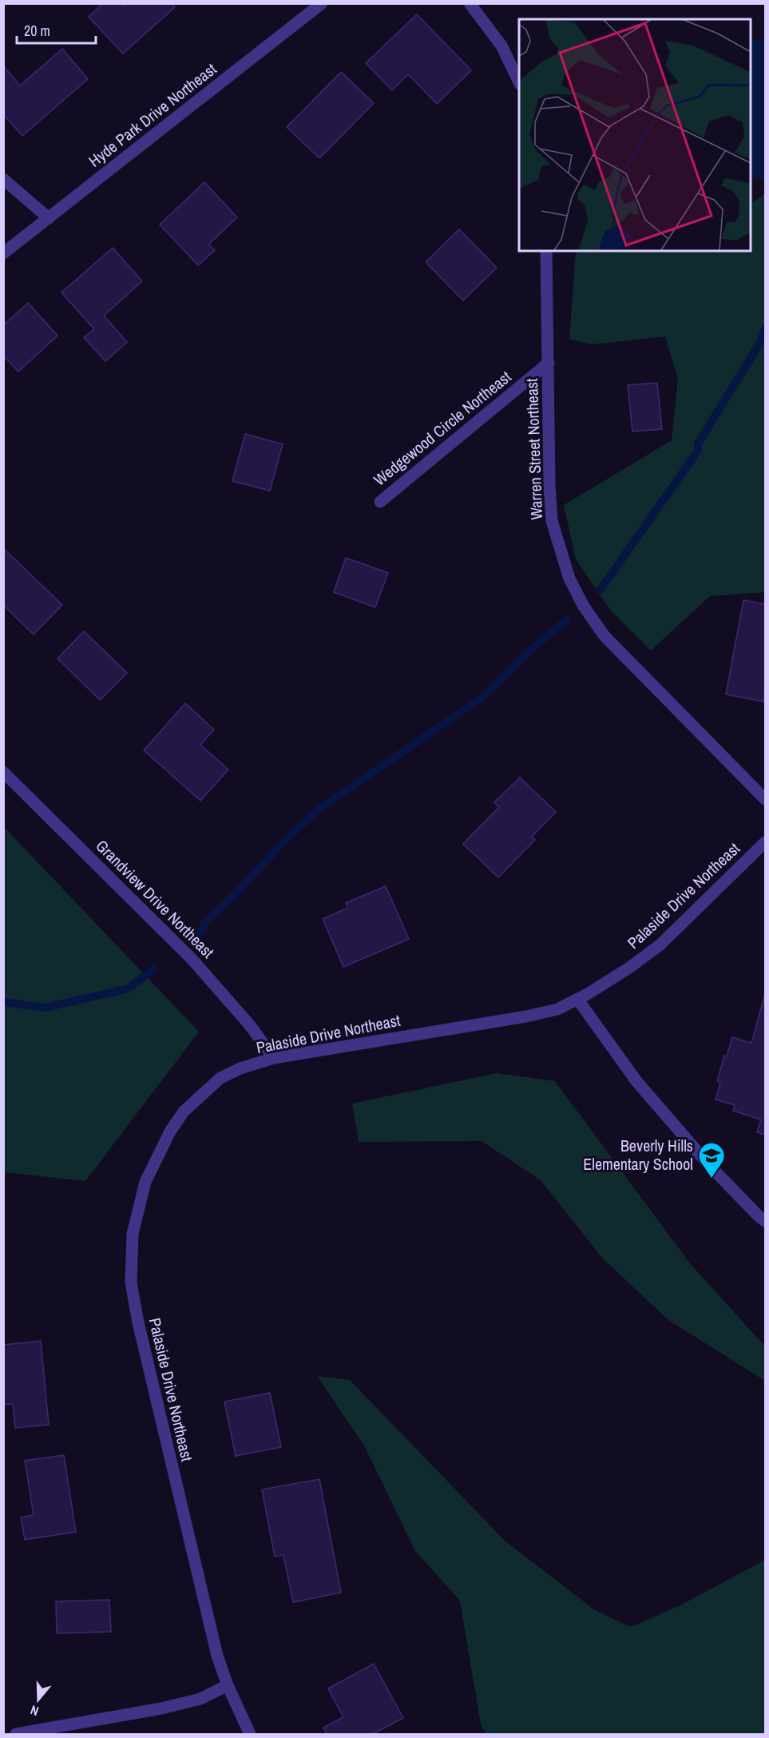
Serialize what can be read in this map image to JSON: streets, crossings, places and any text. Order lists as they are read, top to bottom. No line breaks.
{"streets":{"street":["Hyde Park Drive Northeast","Wedgewood Circle Northeast","Warren Street Northeast","Palaside Drive Northeast","Grandview Drive Northeast"]},"crossings":[["Wedgewood Circle Northeast","Warren Street Northeast"],["Palaside Drive Northeast","Grandview Drive Northeast"]],"places":{"school or university":["Beverly Hills Elementary School"]},"scale_bar":"20 m","north":"bottom"}
